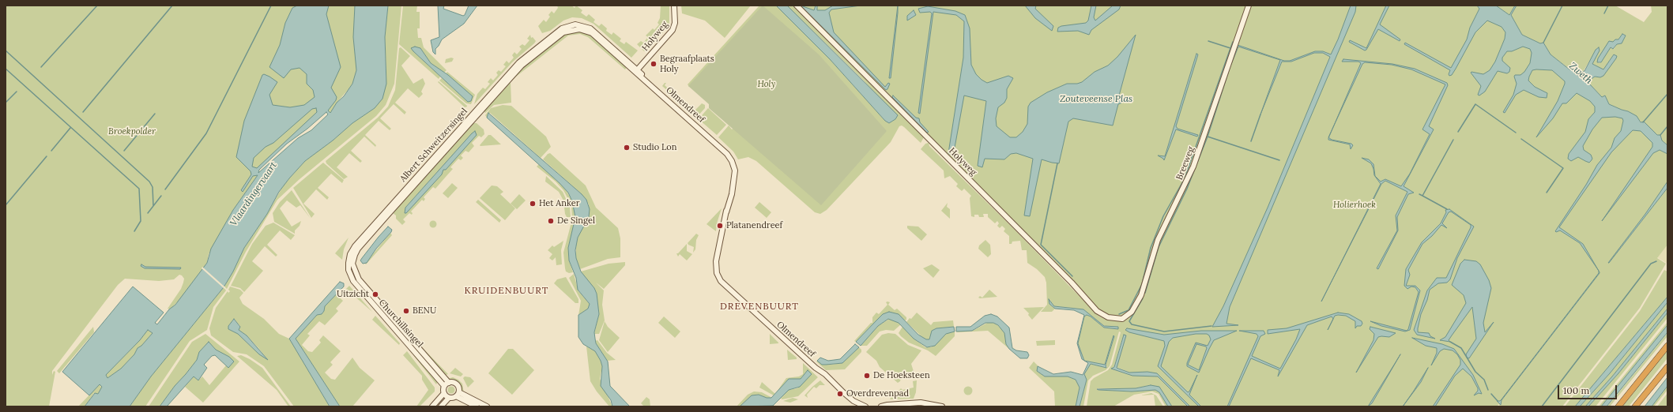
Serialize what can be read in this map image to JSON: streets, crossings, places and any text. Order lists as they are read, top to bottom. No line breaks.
{"streets":{"street":["Holyweg","Olmendreef","Albert Schweitzersingel","Breeweg","Churchillsingel"]},"crossings":[["Holyweg","Olmendreef"],["Holyweg","Breeweg"],["Olmendreef","Albert Schweitzersingel"],["Albert Schweitzersingel","Churchillsingel"]],"districts":["KRUIDENBUURT","DREVENBUURT"],"water":["Zweth","Zouteveense Plas","Vlaardingervaart"],"parks":["Holy","Broekpolder","Holierhoek"],"places":["Begraafplaats Holy","Studio Lon","Het Anker","De Singel","Platanendreef","Uitzicht","BENU","De Hoeksteen","Overdrevenpad"],"scale_bar":"100 m"}
